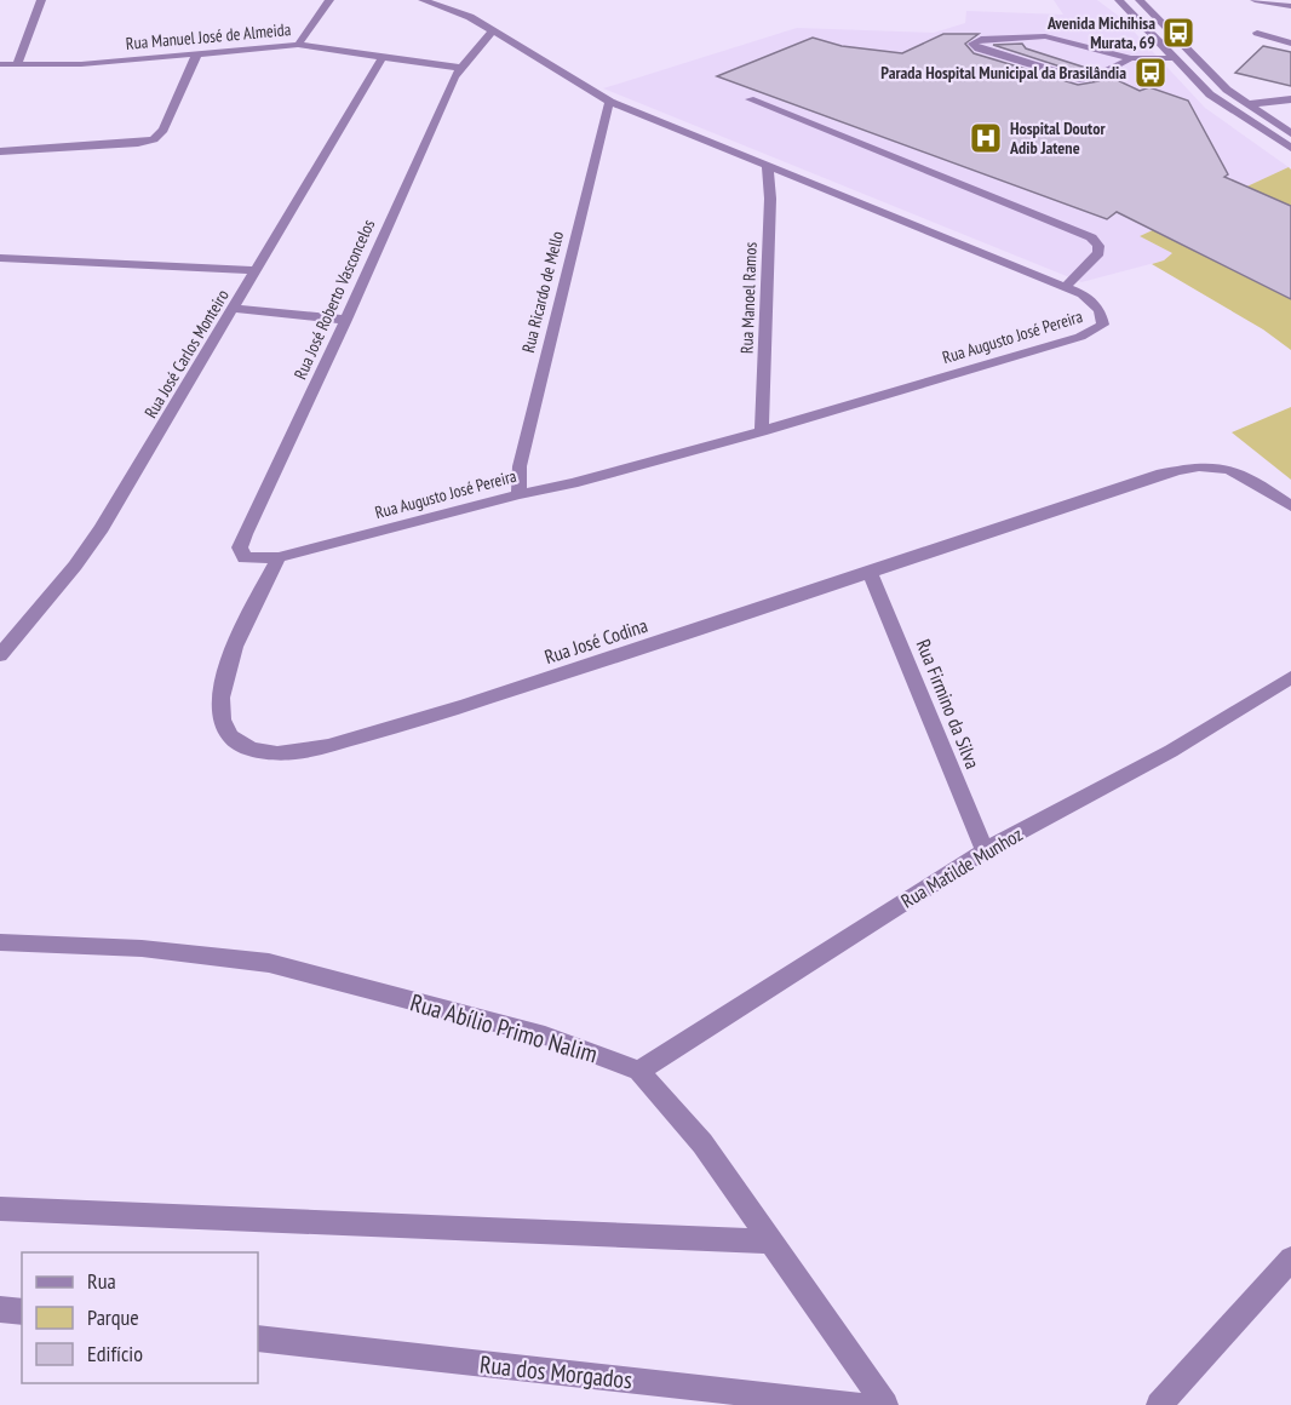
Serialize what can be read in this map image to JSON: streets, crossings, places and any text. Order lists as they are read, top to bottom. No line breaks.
{"streets":{"street":["Rua Manuel José de Almeida","Rua Ricardo de Mello","Rua Manoel Ramos","Rua José Roberto Vasconcelos","Rua Augusto José Pereira","Rua José Carlos Monteiro","Rua José Codina","Rua Firmino da Silva","Rua Matilde Munhoz","Rua Abílio Primo Nalim","Rua dos Morgados"]},"crossings":[["Rua Manuel José de Almeida","Rua José Roberto Vasconcelos"],["Rua Manuel José de Almeida","Rua José Carlos Monteiro"],["Rua Ricardo de Mello","Rua Augusto José Pereira"],["Rua Manoel Ramos","Rua Augusto José Pereira"],["Rua José Roberto Vasconcelos","Rua Augusto José Pereira"],["Rua José Roberto Vasconcelos","Rua José Codina"],["Rua Augusto José Pereira","Rua José Codina"],["Rua José Codina","Rua Firmino da Silva"],["Rua Firmino da Silva","Rua Matilde Munhoz"],["Rua Matilde Munhoz","Rua Abílio Primo Nalim"]],"places":{"bus stop":["Avenida Michihisa Murata, 69","Parada Hospital Municipal da Brasilândia"],"hospital":["Hospital Doutor Adib Jatene"]},"legend":["Rua","Parque","Edifício"]}
